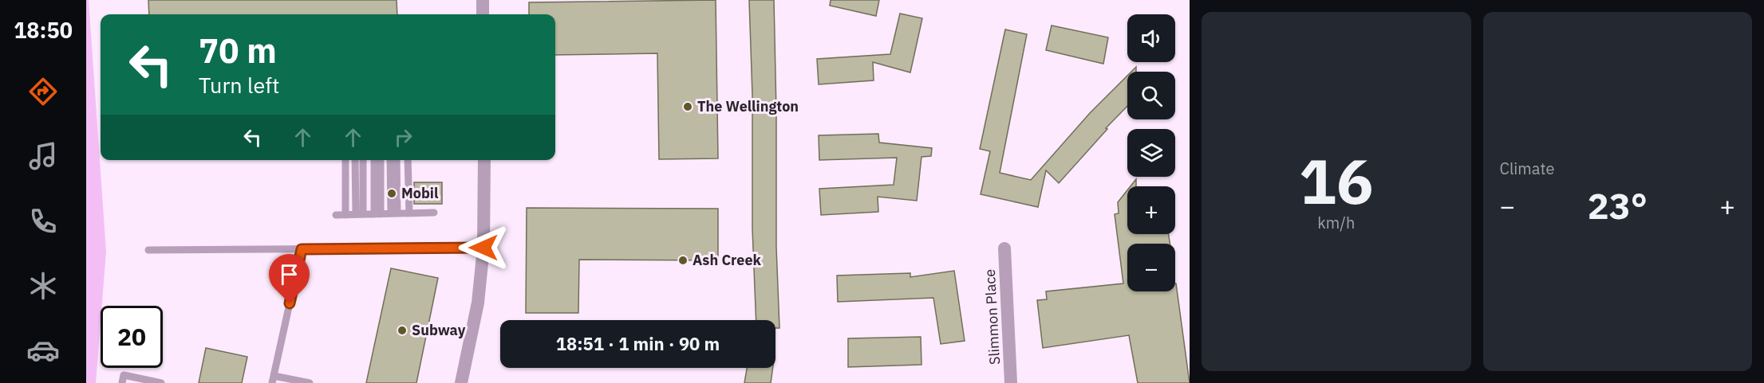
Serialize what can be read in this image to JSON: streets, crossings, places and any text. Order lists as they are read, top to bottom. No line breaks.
{"streets":{"street":["Slimmon Place"]},"places":["The Wellington","Mobil","Ash Creek","Subway"],"page":{"tabs":"18:50","tile":[["16","km/h"],"Climate"],"map_buttons":["+","−"],"turn":["70 m","Turn left"],"heat":["−","23°","+"],"limit":"20","trip":"18:51 · 1 min · 90 m"}}
